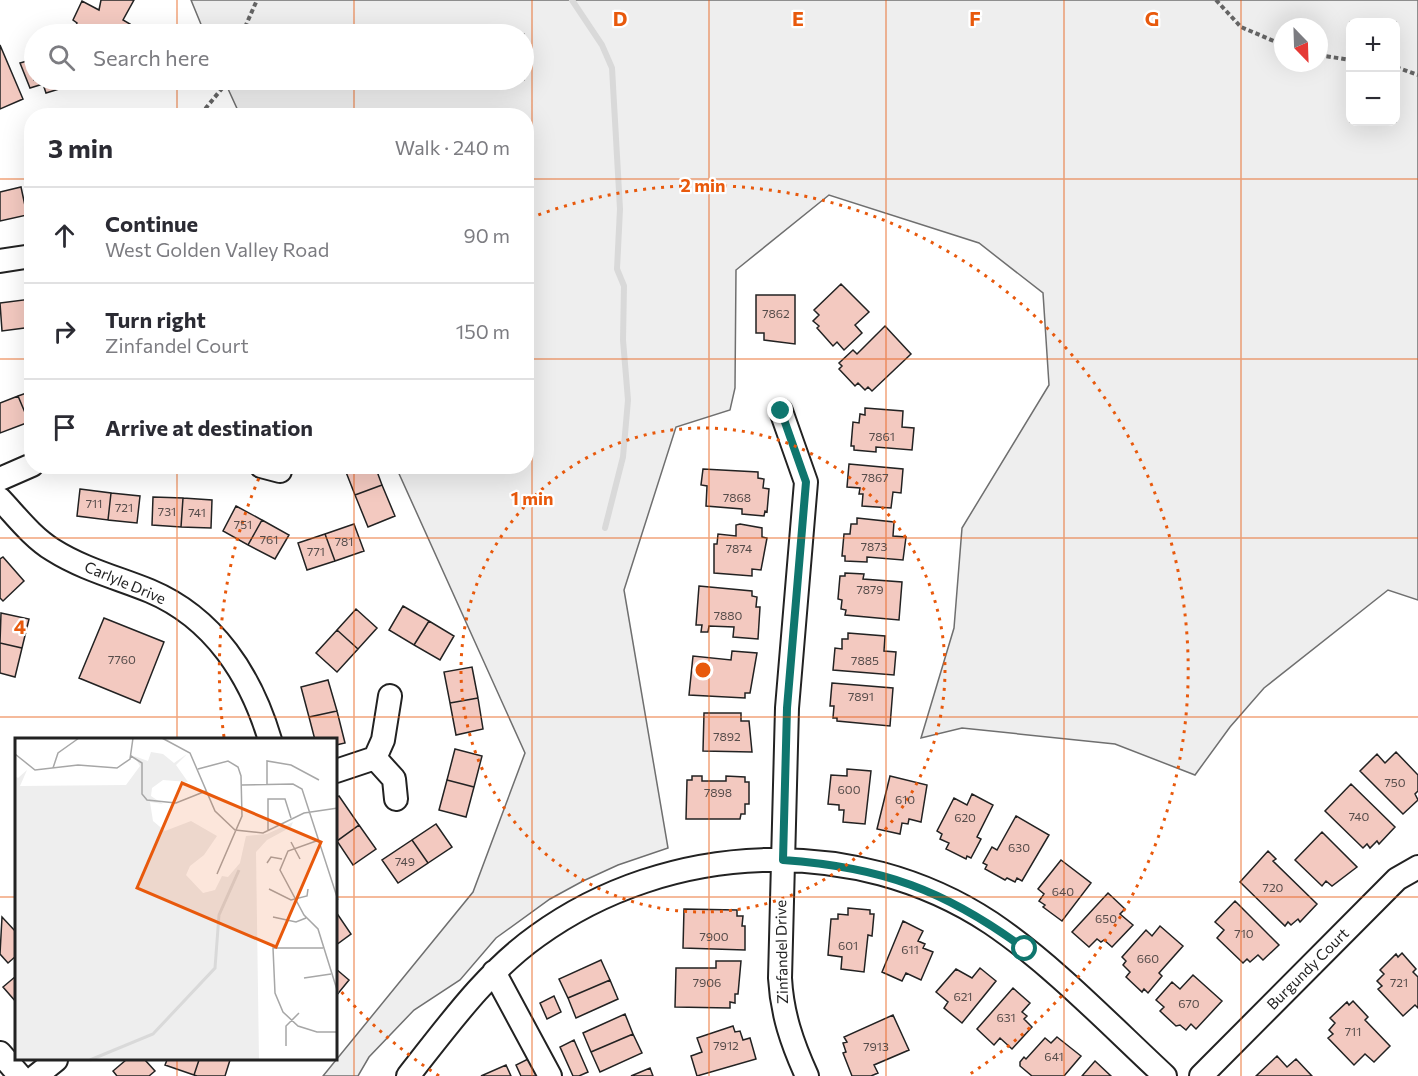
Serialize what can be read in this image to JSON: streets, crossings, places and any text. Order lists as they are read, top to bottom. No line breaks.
{"streets":{"street":["Carlyle Drive","Zinfandel Drive","Burgundy Court"]},"house_numbers":["7862","7861","7867","7868","711","721","731","741","751","761","781","7873","7874","771","7879","7880","7760","7885","7891","7892","750","600","7898","610","740","620","630","749","720","640","650","710","7900","601","611","660","7906","721","621","670","631","711","7912","7913","641"],"north":"bottom right","page":{"map_buttons":["+","−"],"search":"Search here","heading":["3 min","Walk · 240 m"],"list":[["Continue","West Golden Valley Road","90 m"],["Turn right","Zinfandel Court","150 m"],"Arrive at destination"]},"grid":{"columns":["D","E","F","G"],"rows":["4"]},"rings":["2 min","1 min"]}
